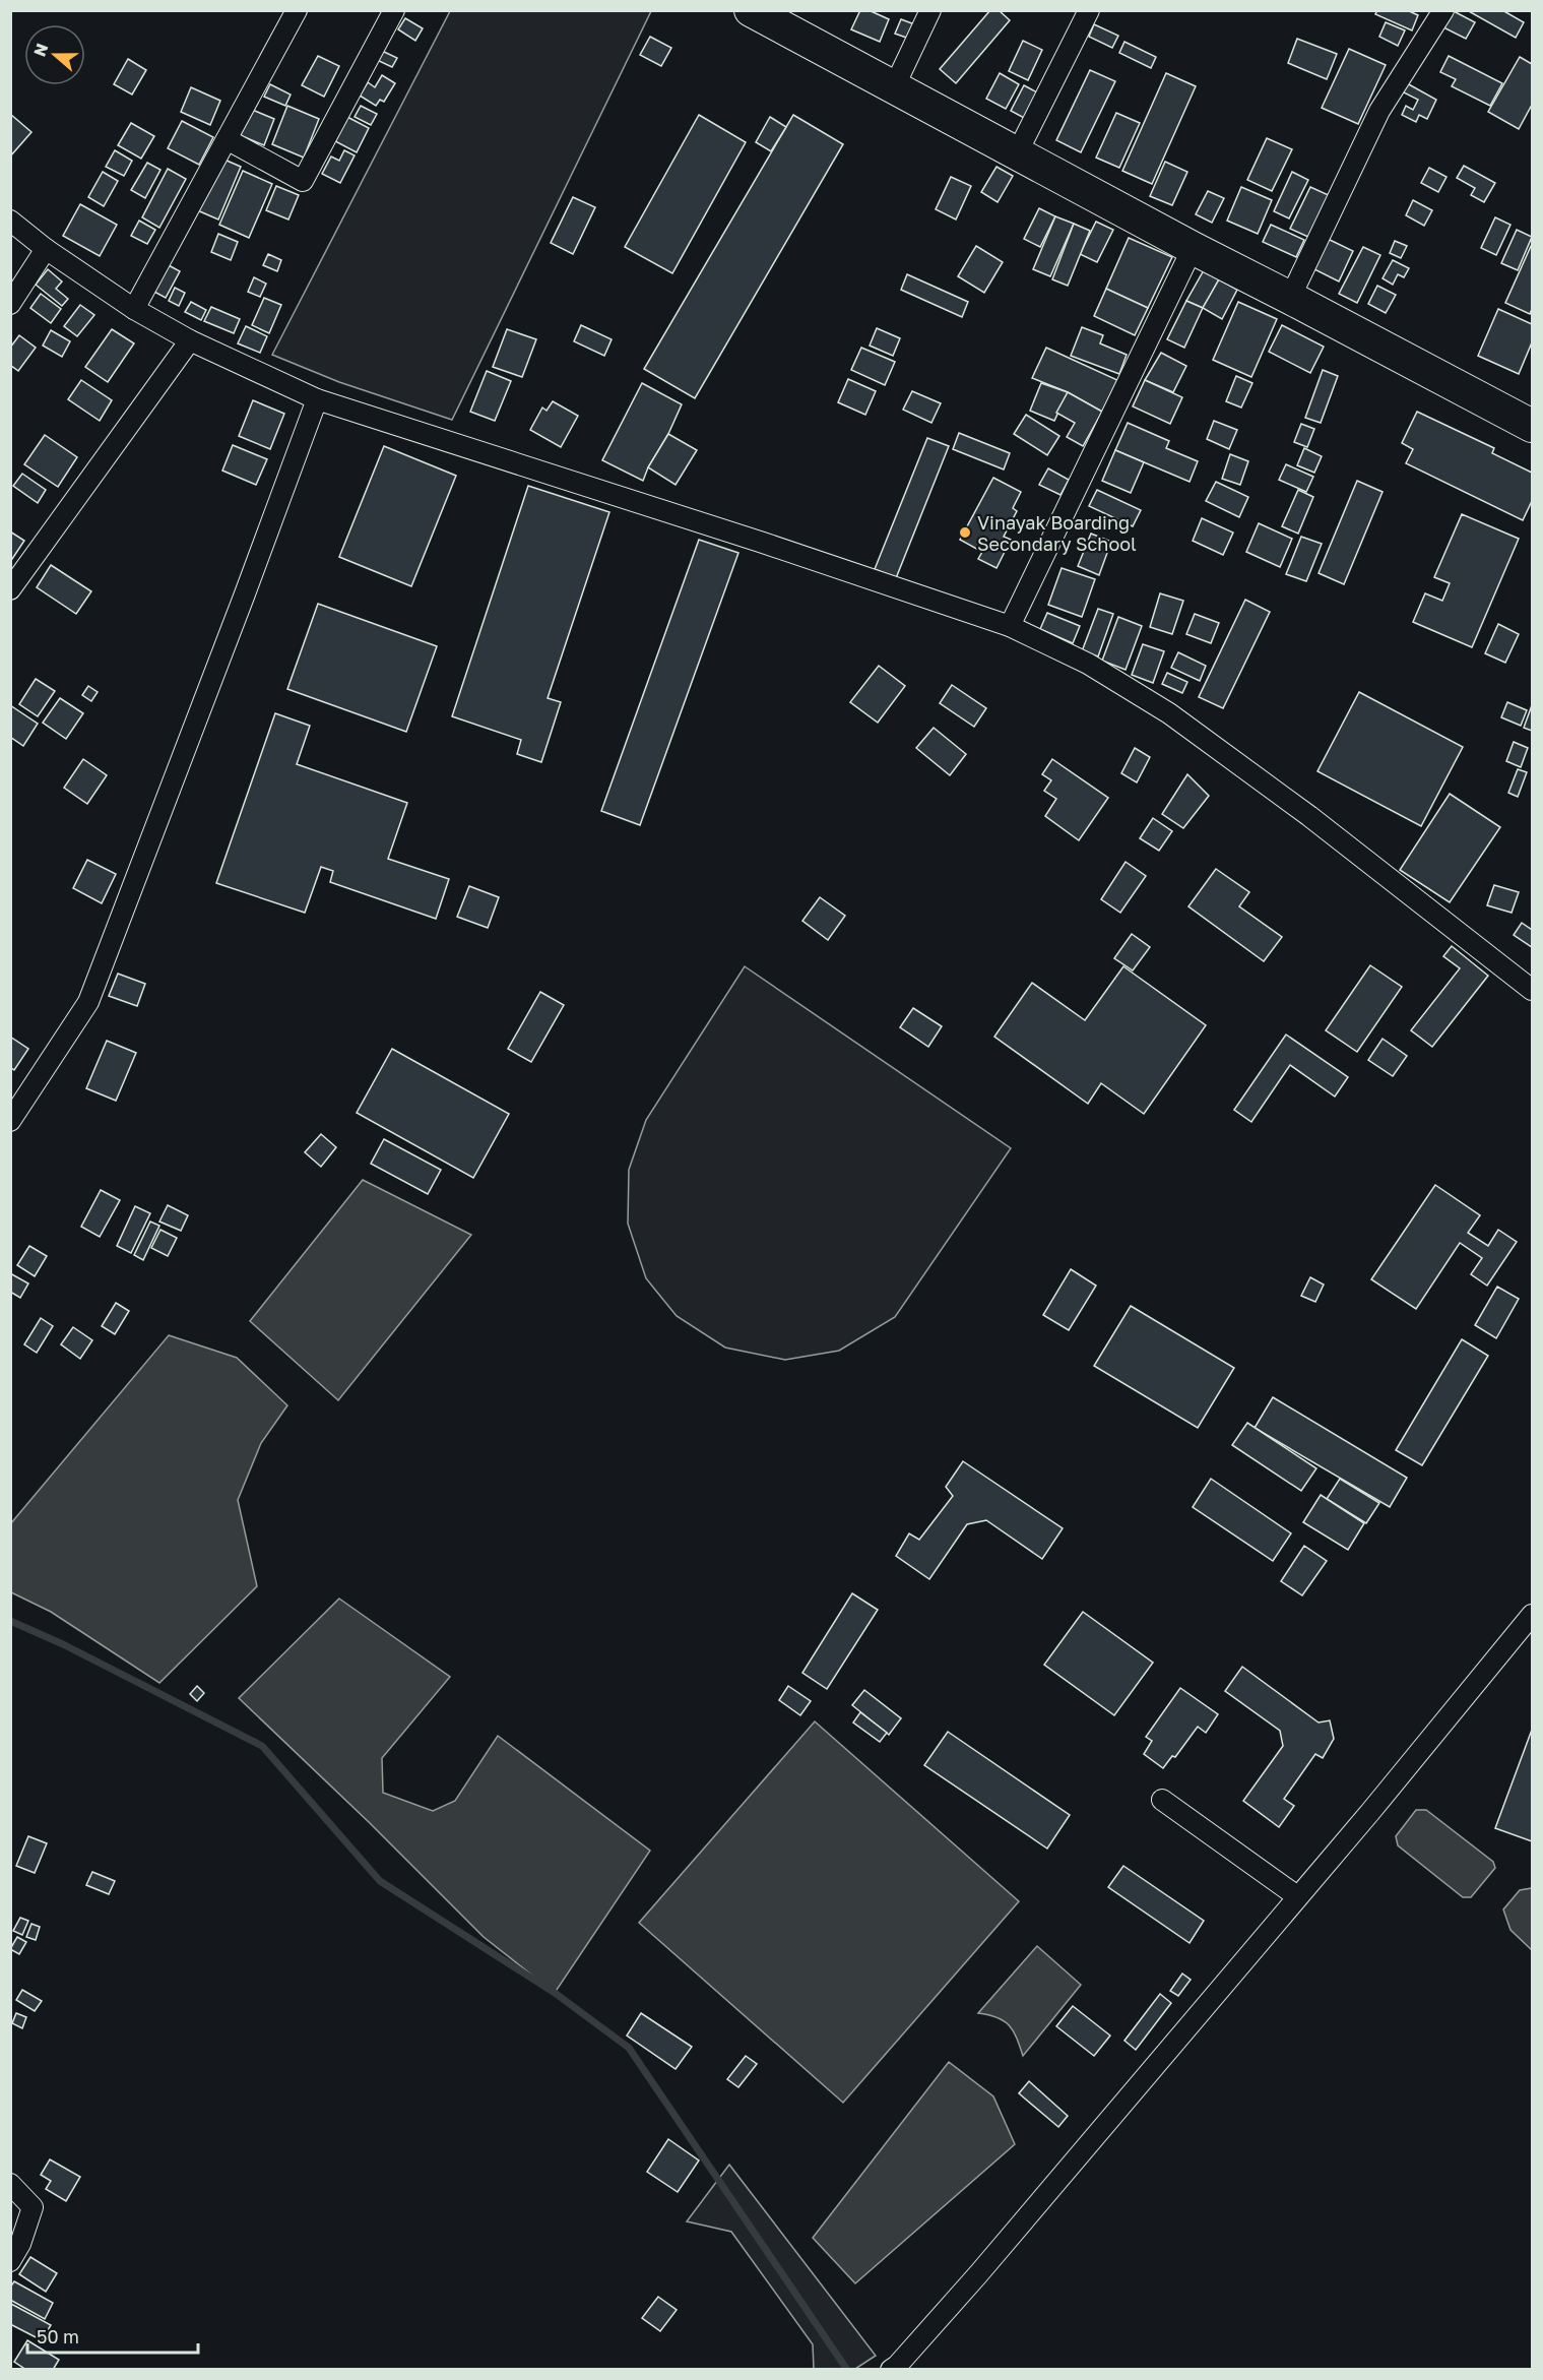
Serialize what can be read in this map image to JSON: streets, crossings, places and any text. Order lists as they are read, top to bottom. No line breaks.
{"places":["Vinayak Boarding Secondary School"],"scale_bar":"50 m","north":"left"}
